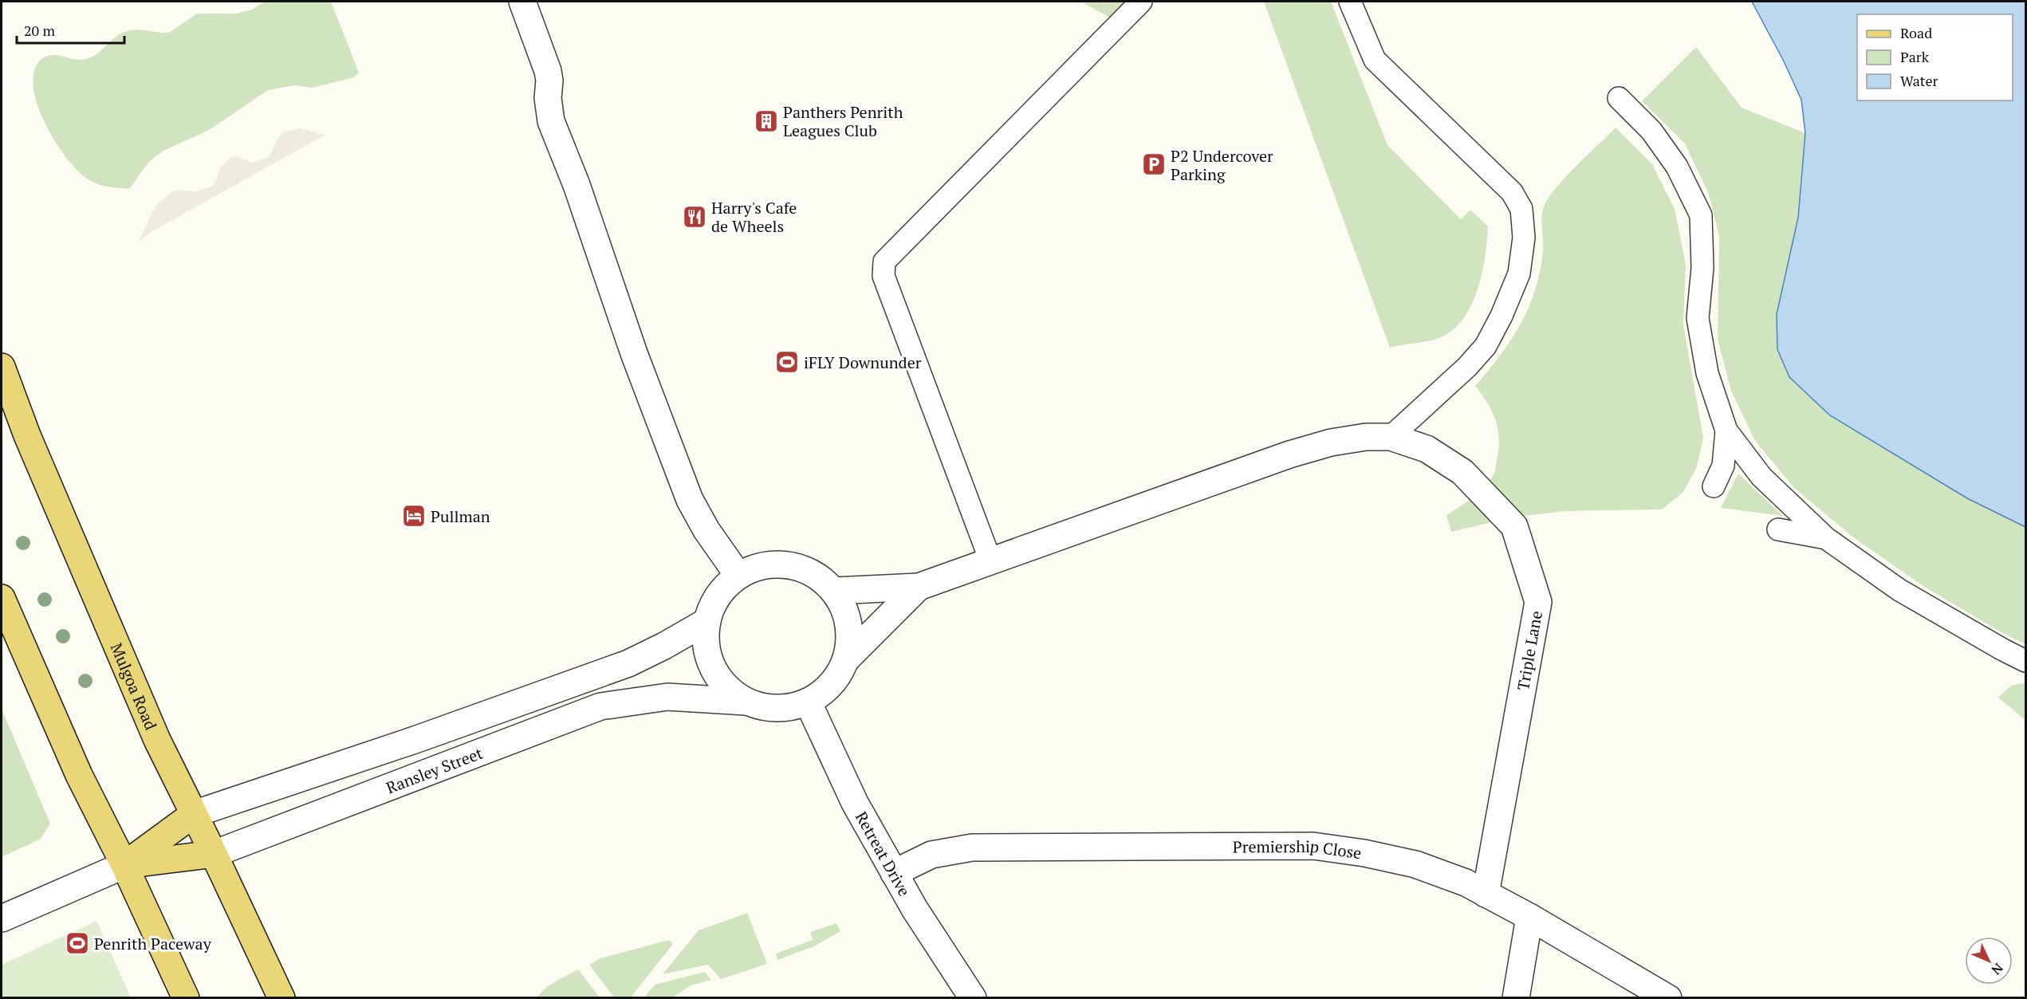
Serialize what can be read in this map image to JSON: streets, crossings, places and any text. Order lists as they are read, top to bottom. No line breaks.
{"streets":{"main road":["Mulgoa Road","Ransley Street"],"street":["Triple Lane","Premiership Close","Retreat Drive"]},"crossings":[["Triple Lane","Premiership Close"],["Mulgoa Road","Ransley Street"],["Ransley Street","Retreat Drive"],["Premiership Close","Retreat Drive"]],"places":{"building":["Panthers Penrith Leagues Club"],"parking":["P2 Undercover Parking"],"restaurant":["Harry's Cafe de Wheels"],"sports":["iFLY Downunder","Penrith Paceway"],"hotel":["Pullman"]},"legend":["Road","Park","Water"],"scale_bar":"20 m","north":"bottom right"}
